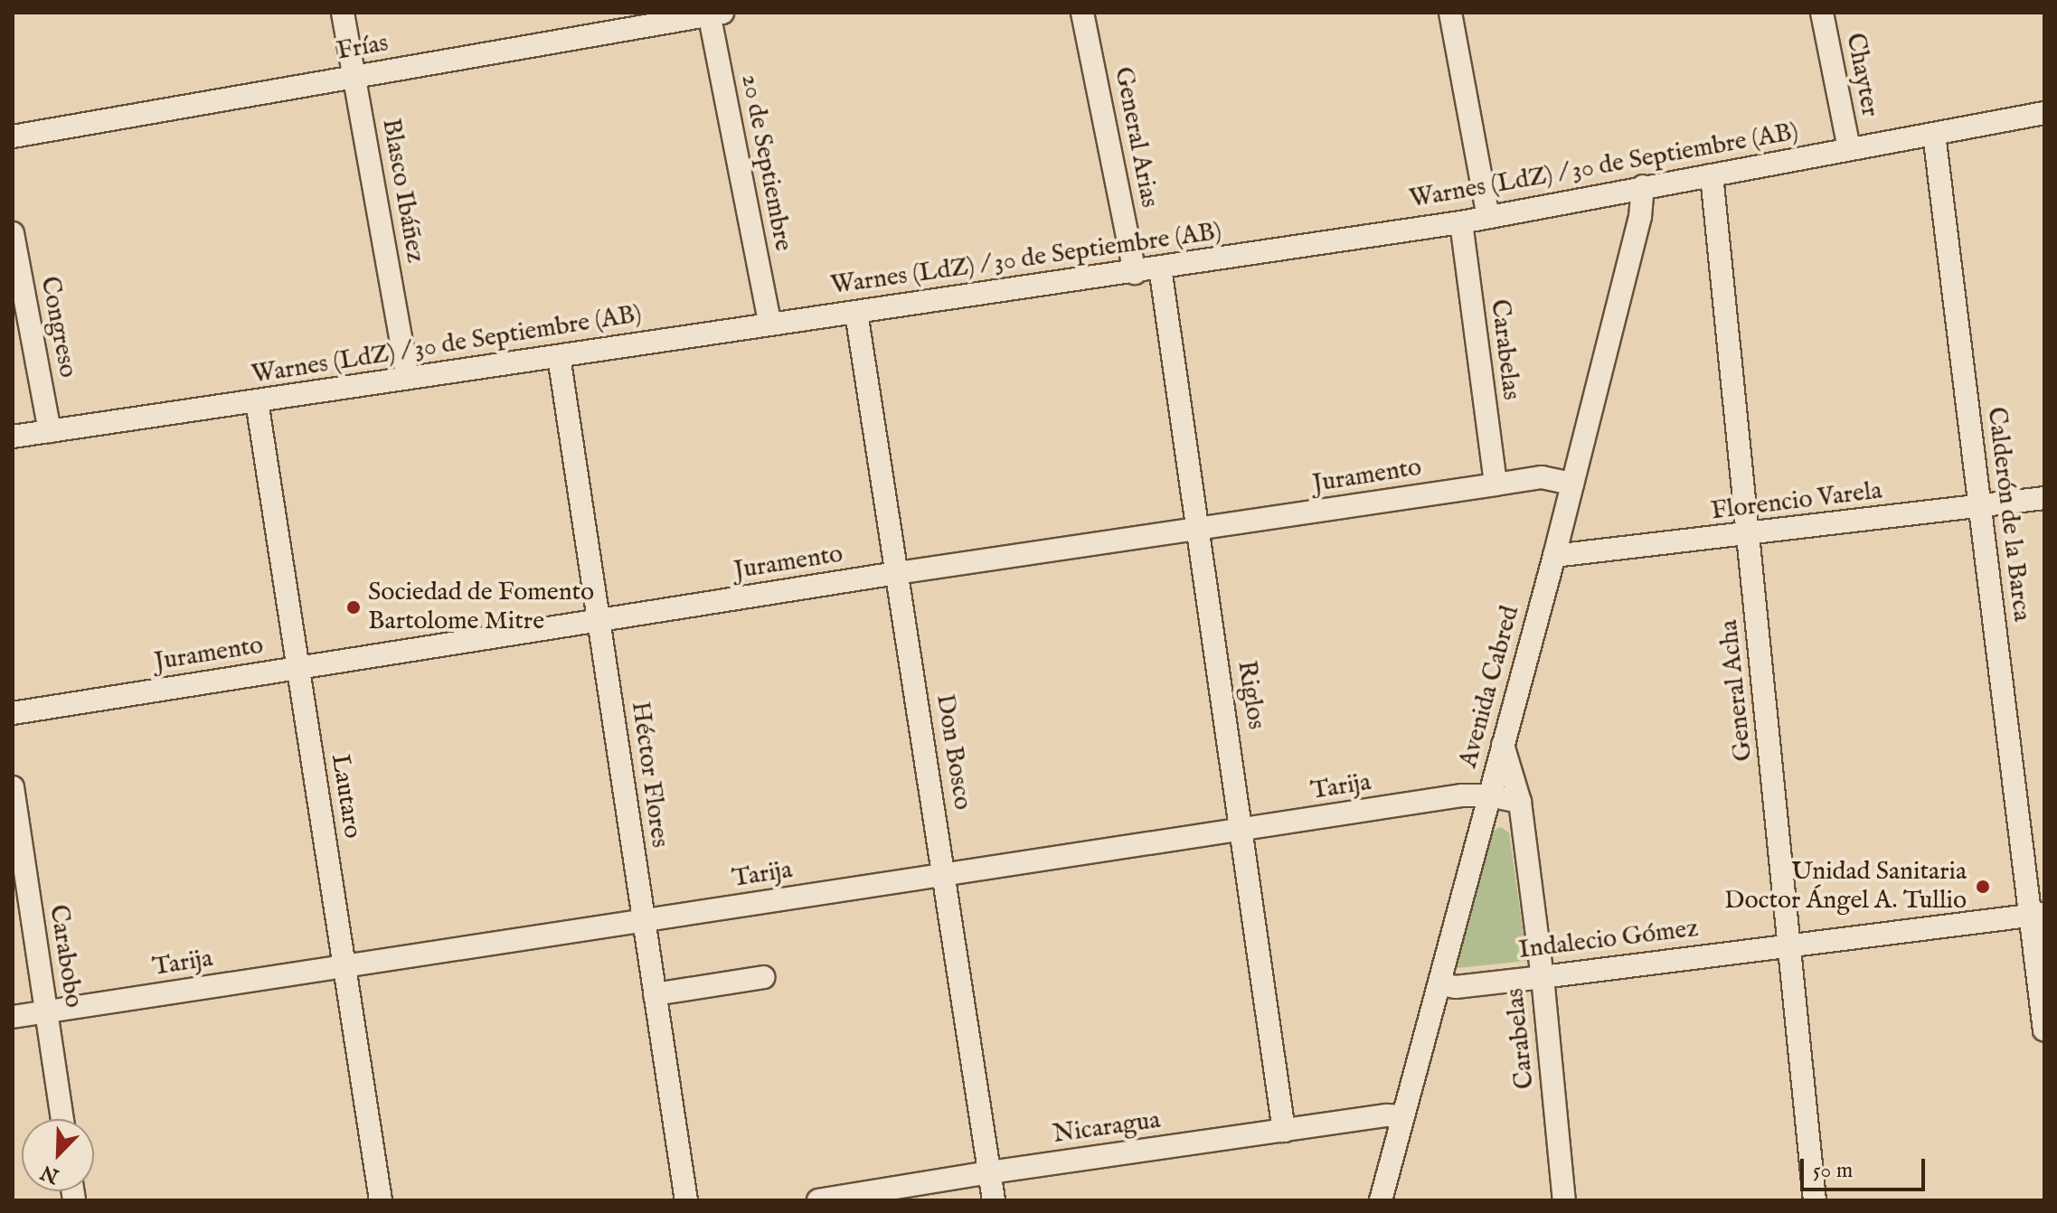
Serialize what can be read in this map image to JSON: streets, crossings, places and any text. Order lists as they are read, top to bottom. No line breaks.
{"streets":{"street":["Frías","Chayter","General Arias","20 de Septiembre","Warnes (LdZ) / 30 de Septiembre (AB)","Blasco Ibáñez","Congreso","Carabelas","Juramento","Florencio Varela","Calderón de la Barca","Avenida Cabred","General Acha","Riglos","Don Bosco","Héctor Flores","Tarija","Lautaro","Indalecio Gómez","Carabobo","Nicaragua"]},"crossings":[["Frías","20 de Septiembre"],["Frías","Blasco Ibáñez"],["Chayter","Warnes (LdZ) / 30 de Septiembre (AB)"],["General Arias","Warnes (LdZ) / 30 de Septiembre (AB)"],["20 de Septiembre","Warnes (LdZ) / 30 de Septiembre (AB)"],["Warnes (LdZ) / 30 de Septiembre (AB)","Blasco Ibáñez"],["Warnes (LdZ) / 30 de Septiembre (AB)","Congreso"],["Warnes (LdZ) / 30 de Septiembre (AB)","Carabelas"],["Warnes (LdZ) / 30 de Septiembre (AB)","Calderón de la Barca"],["Warnes (LdZ) / 30 de Septiembre (AB)","Avenida Cabred"],["Warnes (LdZ) / 30 de Septiembre (AB)","General Acha"],["Warnes (LdZ) / 30 de Septiembre (AB)","Riglos"],["Warnes (LdZ) / 30 de Septiembre (AB)","Don Bosco"],["Warnes (LdZ) / 30 de Septiembre (AB)","Héctor Flores"],["Warnes (LdZ) / 30 de Septiembre (AB)","Lautaro"],["Carabelas","Juramento"],["Carabelas","Avenida Cabred"],["Carabelas","Tarija"],["Carabelas","Indalecio Gómez"],["Juramento","Avenida Cabred"],["Juramento","Riglos"],["Juramento","Don Bosco"],["Juramento","Héctor Flores"],["Juramento","Lautaro"],["Florencio Varela","Calderón de la Barca"],["Florencio Varela","Avenida Cabred"],["Florencio Varela","General Acha"],["Calderón de la Barca","Indalecio Gómez"],["Avenida Cabred","Tarija"],["Avenida Cabred","Indalecio Gómez"],["Avenida Cabred","Nicaragua"],["General Acha","Indalecio Gómez"],["Riglos","Tarija"],["Riglos","Nicaragua"],["Don Bosco","Tarija"],["Don Bosco","Nicaragua"],["Héctor Flores","Tarija"],["Tarija","Lautaro"],["Tarija","Carabobo"]],"places":["Sociedad de Fomento Bartolome Mitre","Unidad Sanitaria Doctor Ángel A. Tullio"],"scale_bar":"50 m","north":"bottom left"}
